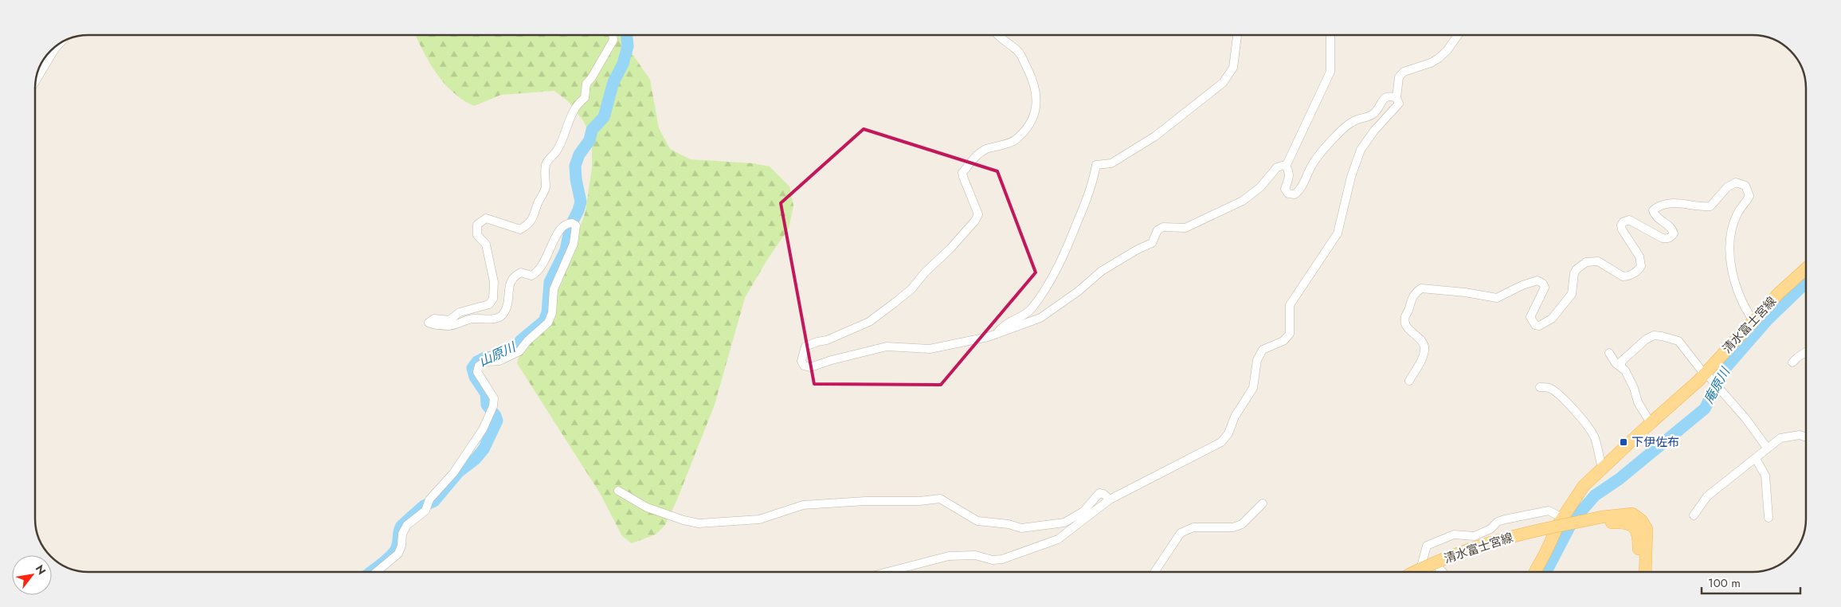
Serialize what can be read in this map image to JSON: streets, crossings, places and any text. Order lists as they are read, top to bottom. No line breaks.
{"streets":{"main road":["清水富士宮線"]},"water":["山原川","庵原川"],"places":{"transit":["下伊佐布"]},"scale_bar":"100 m","north":"top right"}
